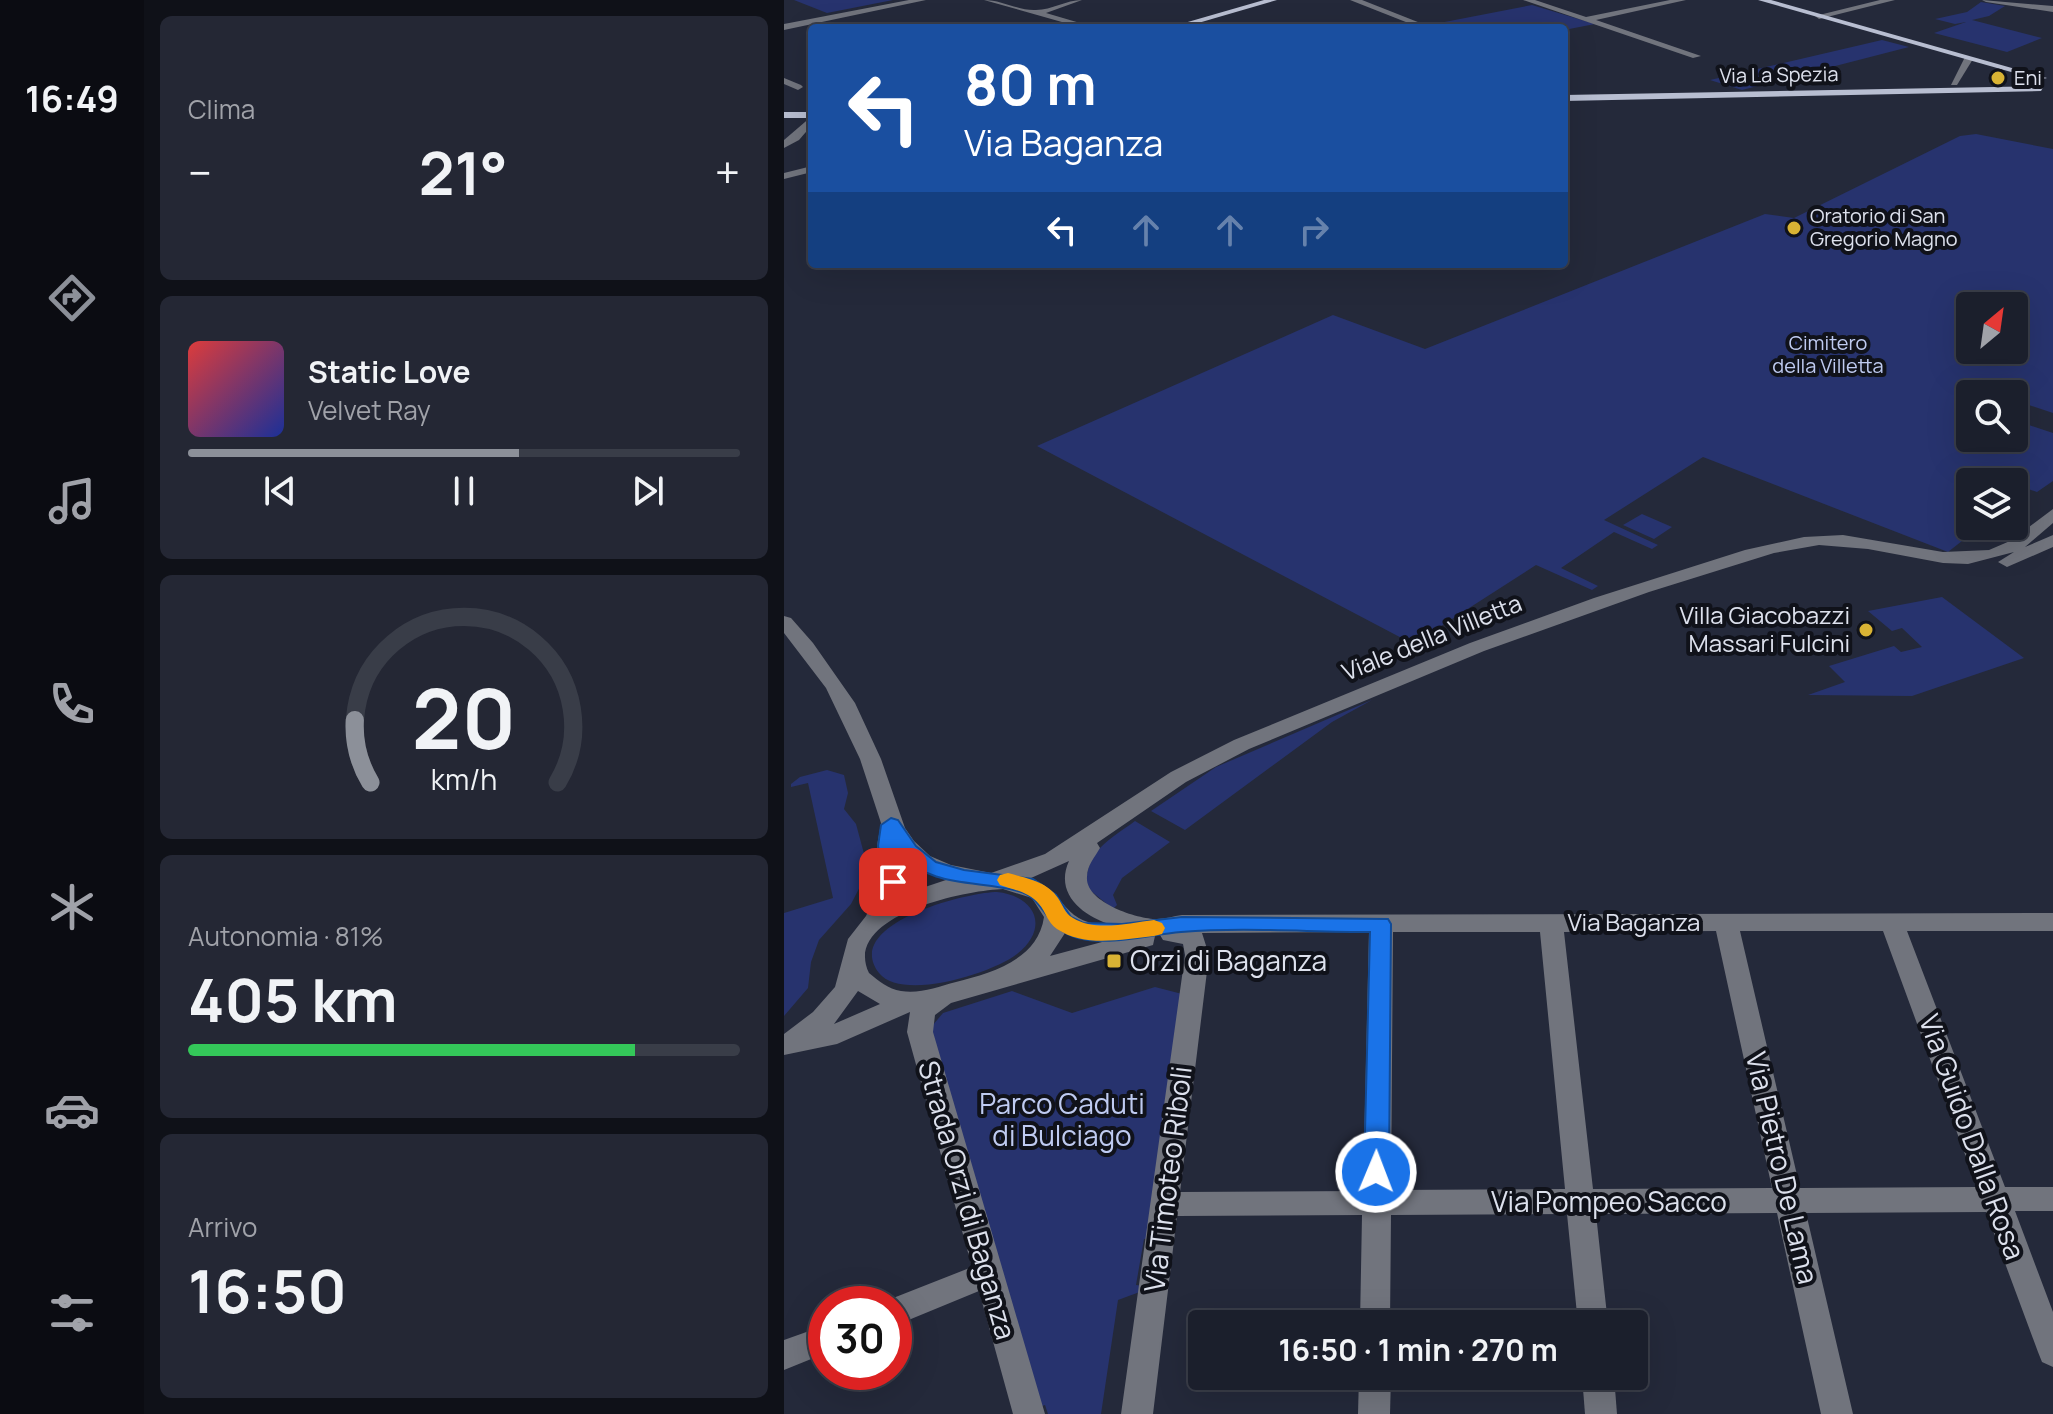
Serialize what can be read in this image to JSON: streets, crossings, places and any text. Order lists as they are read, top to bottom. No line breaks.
{"streets":{"main road":["Via La Spezia"],"street":["Viale della Villetta","Via Baganza","Via Guido Dalla Rosa","Via Pietro De Lama","Via Timoteo Riboli","Strada Orzi di Baganza","Via Pompeo Sacco"]},"crossings":[["Viale della Villetta","Via Baganza"],["Via Baganza","Via Guido Dalla Rosa"],["Via Baganza","Via Pietro De Lama"],["Via Baganza","Via Timoteo Riboli"],["Via Baganza","Strada Orzi di Baganza"],["Via Guido Dalla Rosa","Via Pompeo Sacco"],["Via Pietro De Lama","Via Pompeo Sacco"],["Via Timoteo Riboli","Via Pompeo Sacco"]],"parks":["Cimitero della Villetta","Parco Caduti di Bulciago"],"places":{"other":["Eni","Oratorio di San Gregorio Magno","Villa Giacobazzi Massari Fulcini"],"transit":["Orzi di Baganza"]},"north":"top right","page":{"tabs":"16:49","tile":["Clima",["Autonomia · 81%","405 km"],["Arrivo","16:50"]],"turn":["80 m","Via Baganza"],"heat":["−","21°","+"],"song":["Static Love","Velvet Ray"],"limit":"30","trip":"16:50 · 1 min · 270 m","gauge":["20","km/h"]}}
